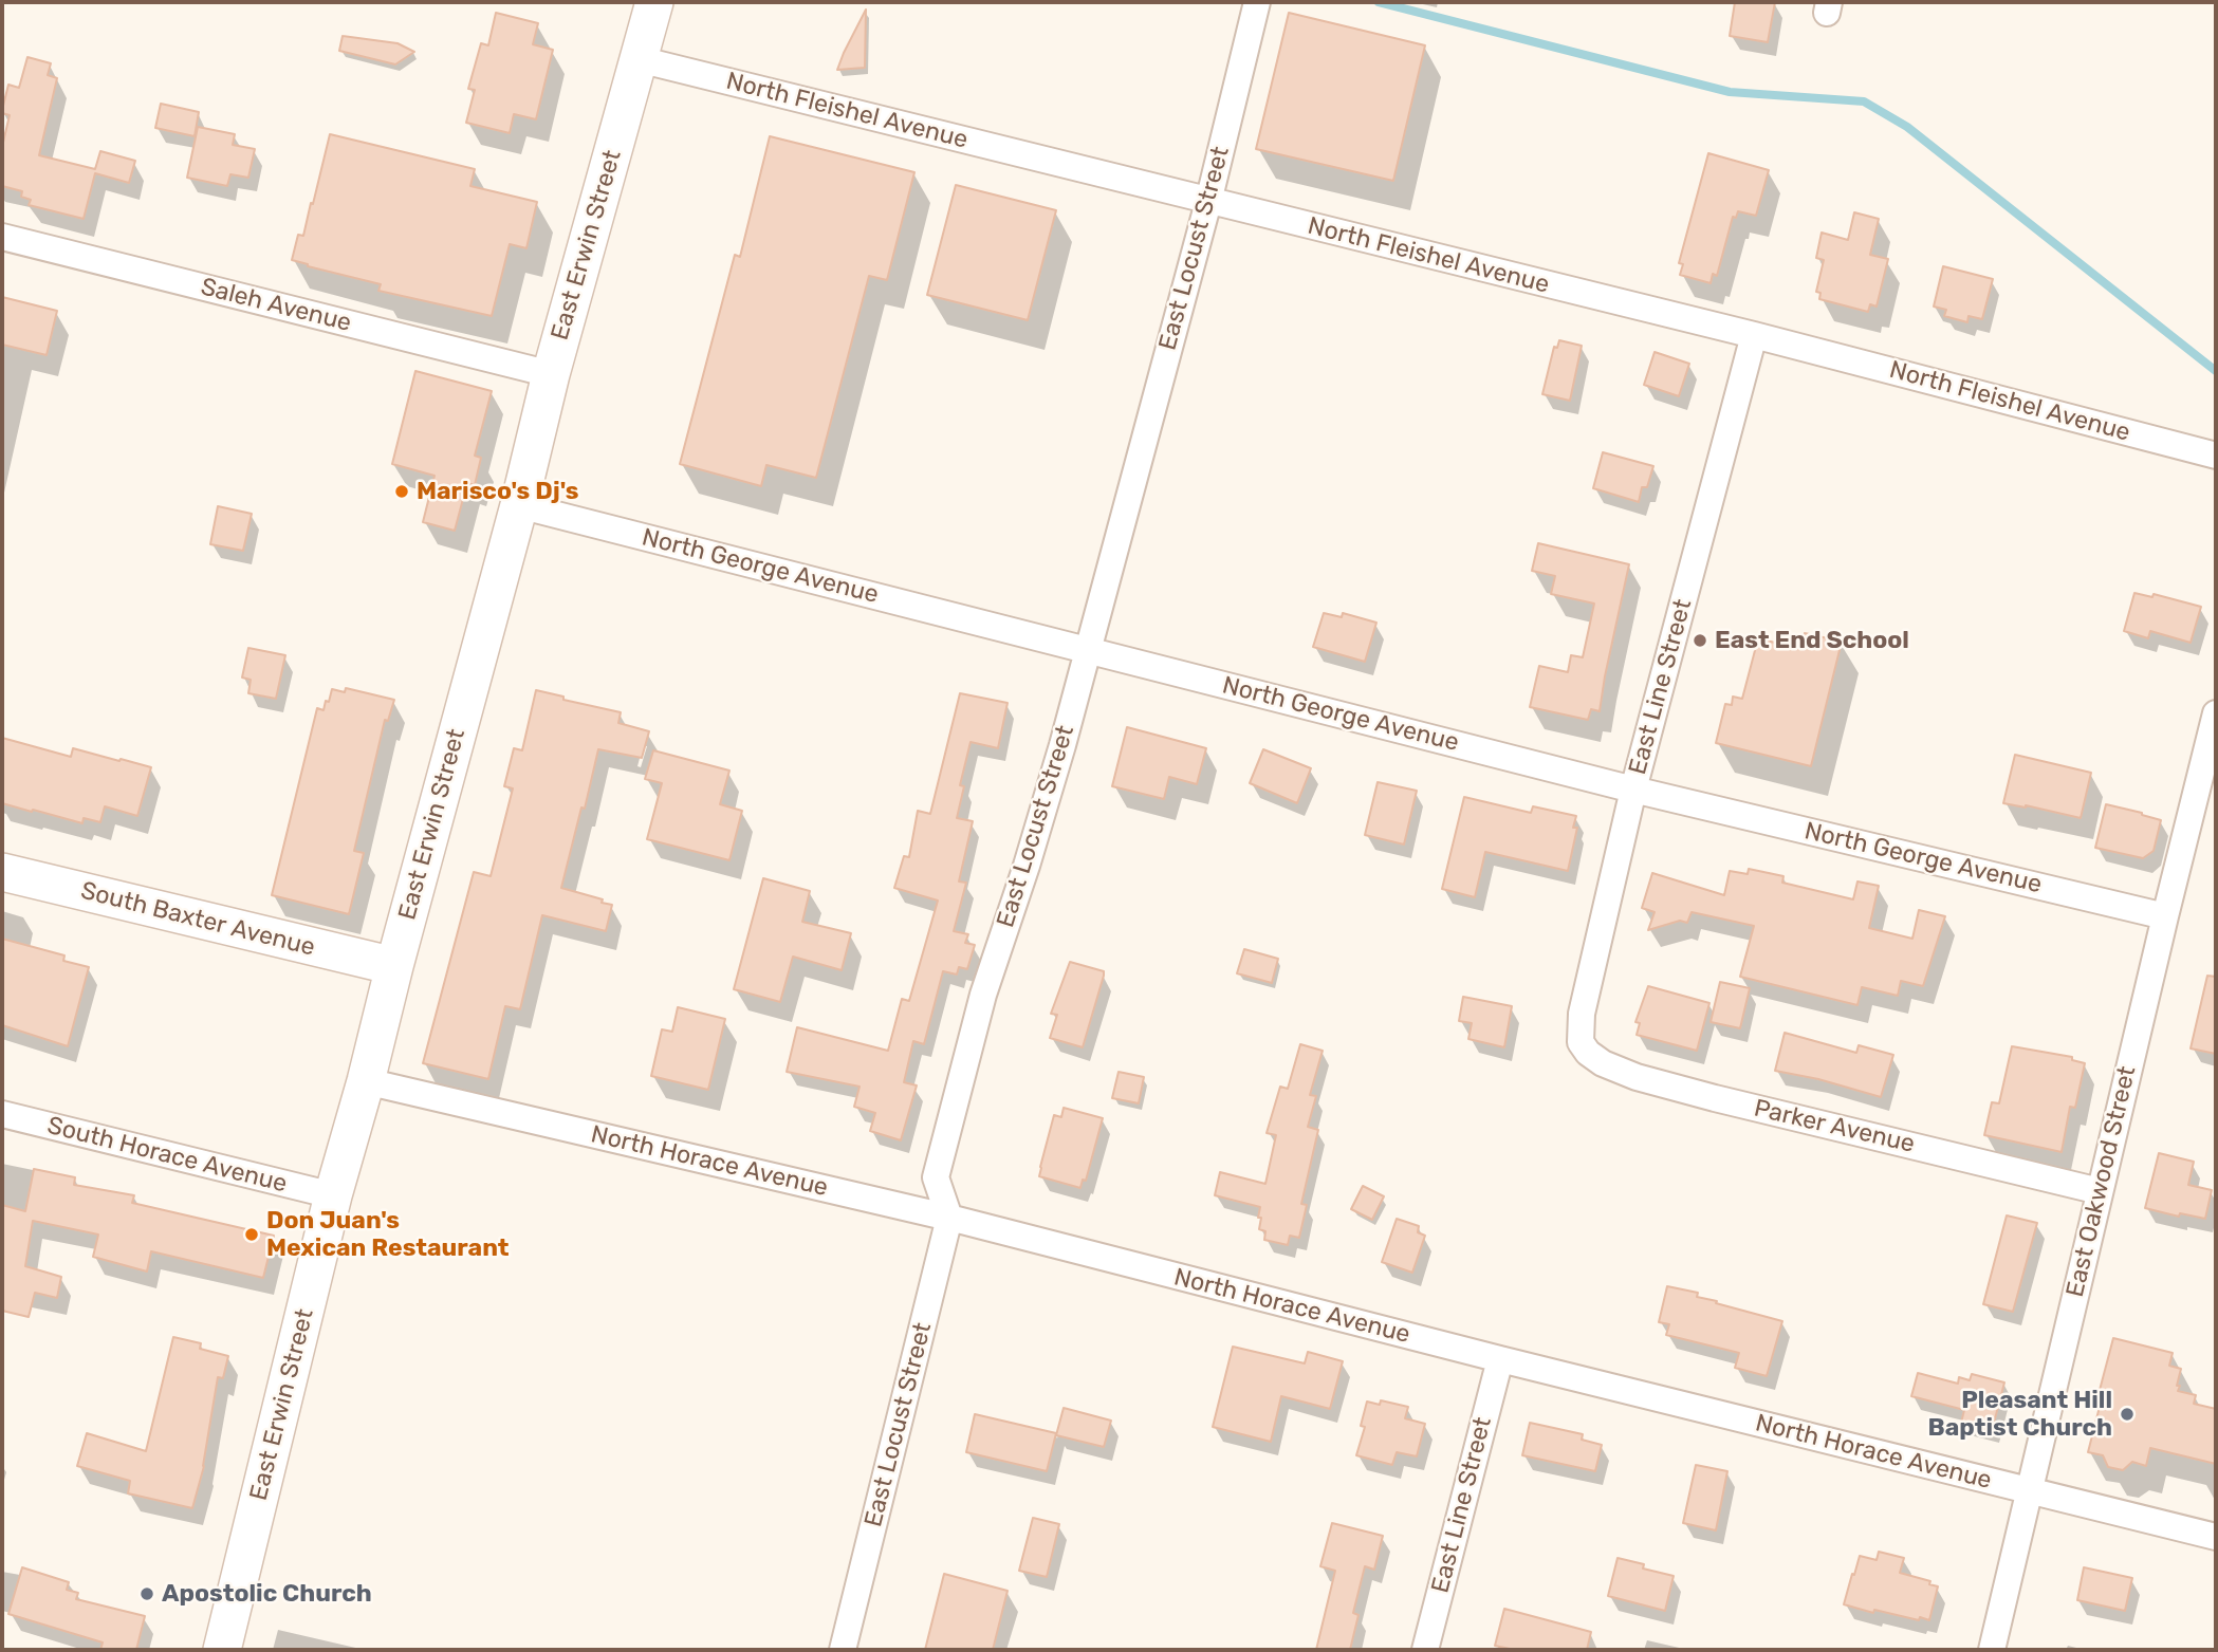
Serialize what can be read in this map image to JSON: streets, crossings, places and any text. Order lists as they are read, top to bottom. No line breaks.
{"streets":{"main road":["East Erwin Street","South Baxter Avenue"],"street":["North Fleishel Avenue","East Locust Street","Saleh Avenue","North George Avenue","East Line Street","Parker Avenue","South Horace Avenue","North Horace Avenue","East Oakwood Street"]},"crossings":[["North Fleishel Avenue","East Erwin Street"],["North Fleishel Avenue","East Locust Street"],["North Fleishel Avenue","East Line Street"],["East Erwin Street","Saleh Avenue"],["East Erwin Street","North George Avenue"],["East Erwin Street","South Baxter Avenue"],["East Erwin Street","South Horace Avenue"],["East Erwin Street","North Horace Avenue"],["East Locust Street","North George Avenue"],["East Locust Street","North Horace Avenue"],["North George Avenue","East Line Street"],["North George Avenue","East Oakwood Street"],["East Line Street","Parker Avenue"],["East Line Street","North Horace Avenue"],["Parker Avenue","East Oakwood Street"],["North Horace Avenue","East Oakwood Street"]],"places":["Marisco's Dj's","East End School","Don Juan's Mexican Restaurant","Pleasant Hill Baptist Church","Apostolic Church"]}
